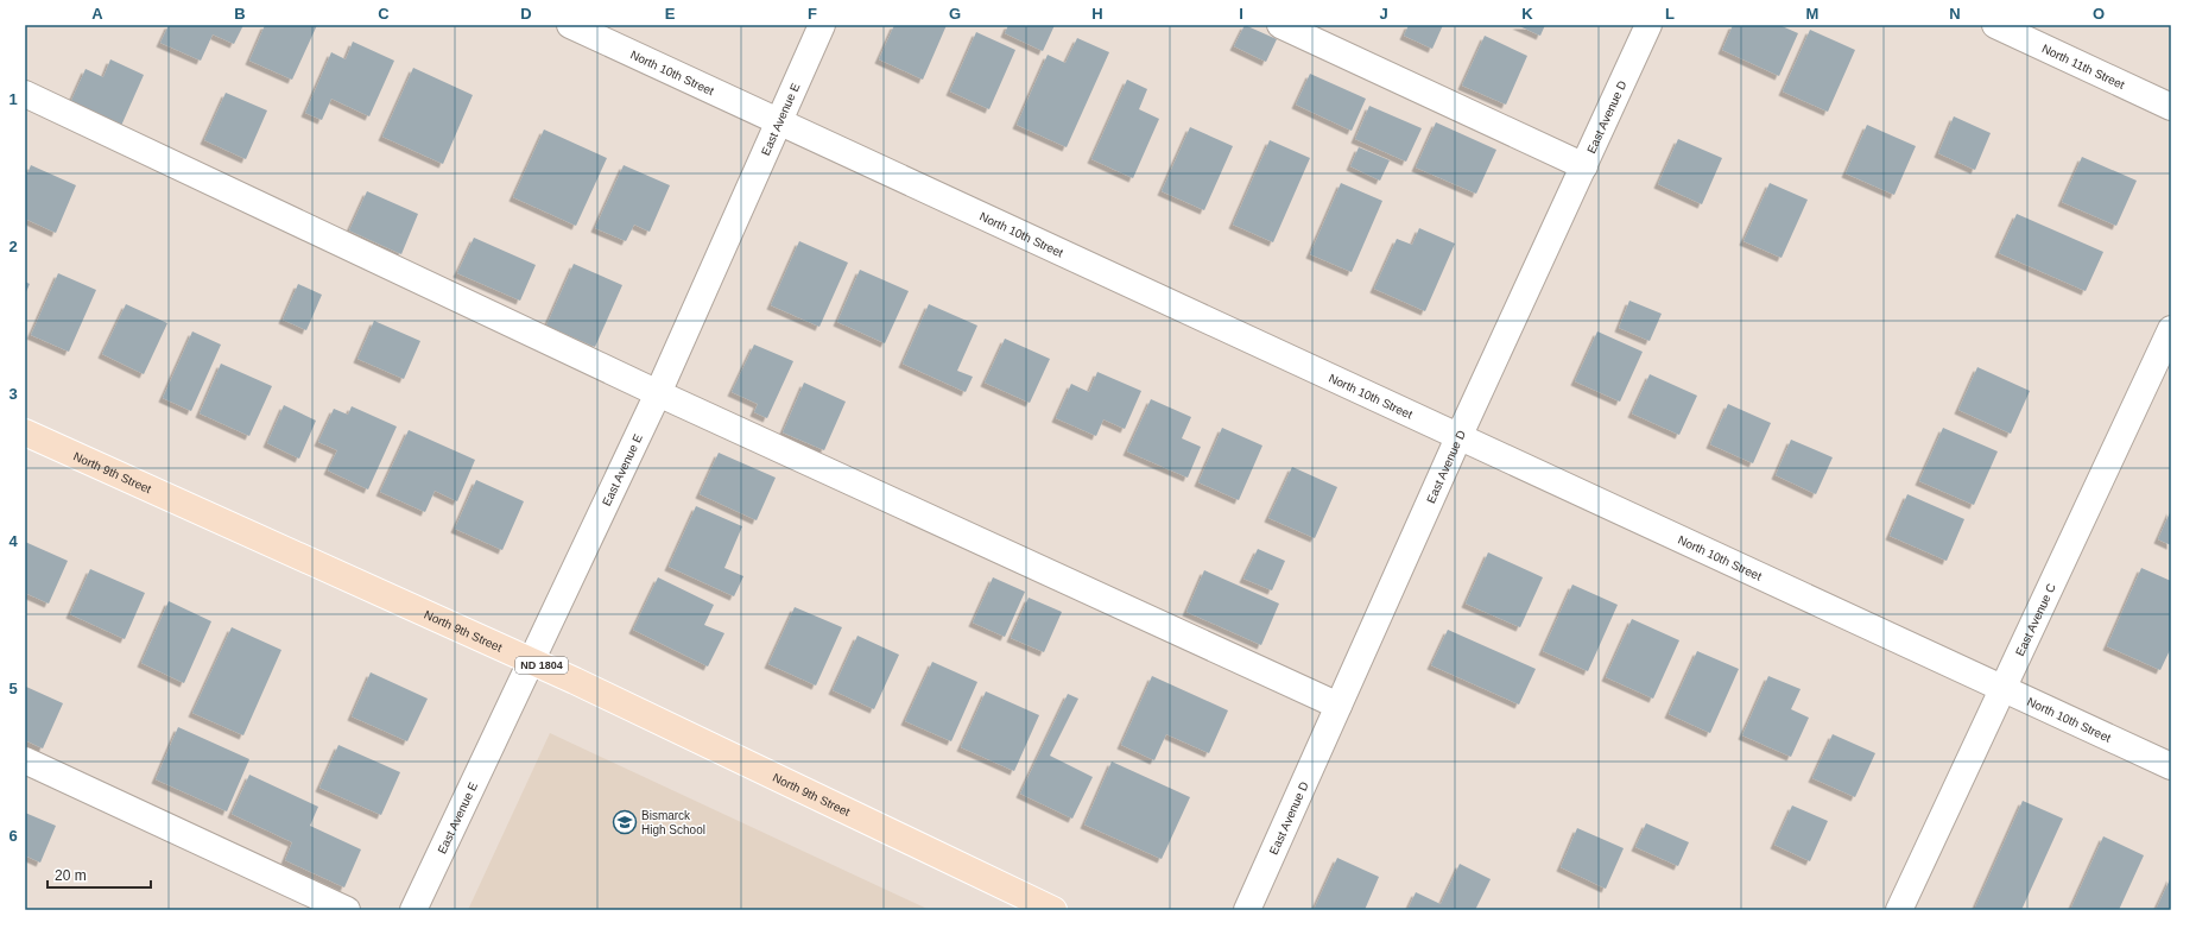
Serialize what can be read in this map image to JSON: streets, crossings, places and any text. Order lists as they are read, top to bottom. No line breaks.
{"streets":{"main road":["North 9th Street","ND 1804"],"street":["North 11th Street","North 10th Street","East Avenue D","East Avenue E","East Avenue C"]},"crossings":[["North 10th Street","East Avenue D"],["North 10th Street","East Avenue E"],["North 10th Street","East Avenue C"],["East Avenue E","North 9th Street"]],"places":{"school or university":["Bismarck High School"]},"scale_bar":"20 m","grid":{"columns":["A","B","C","D","E","F","G","H","I","J","K","L","M","N","O"],"rows":["1","2","3","4","5","6"]}}
